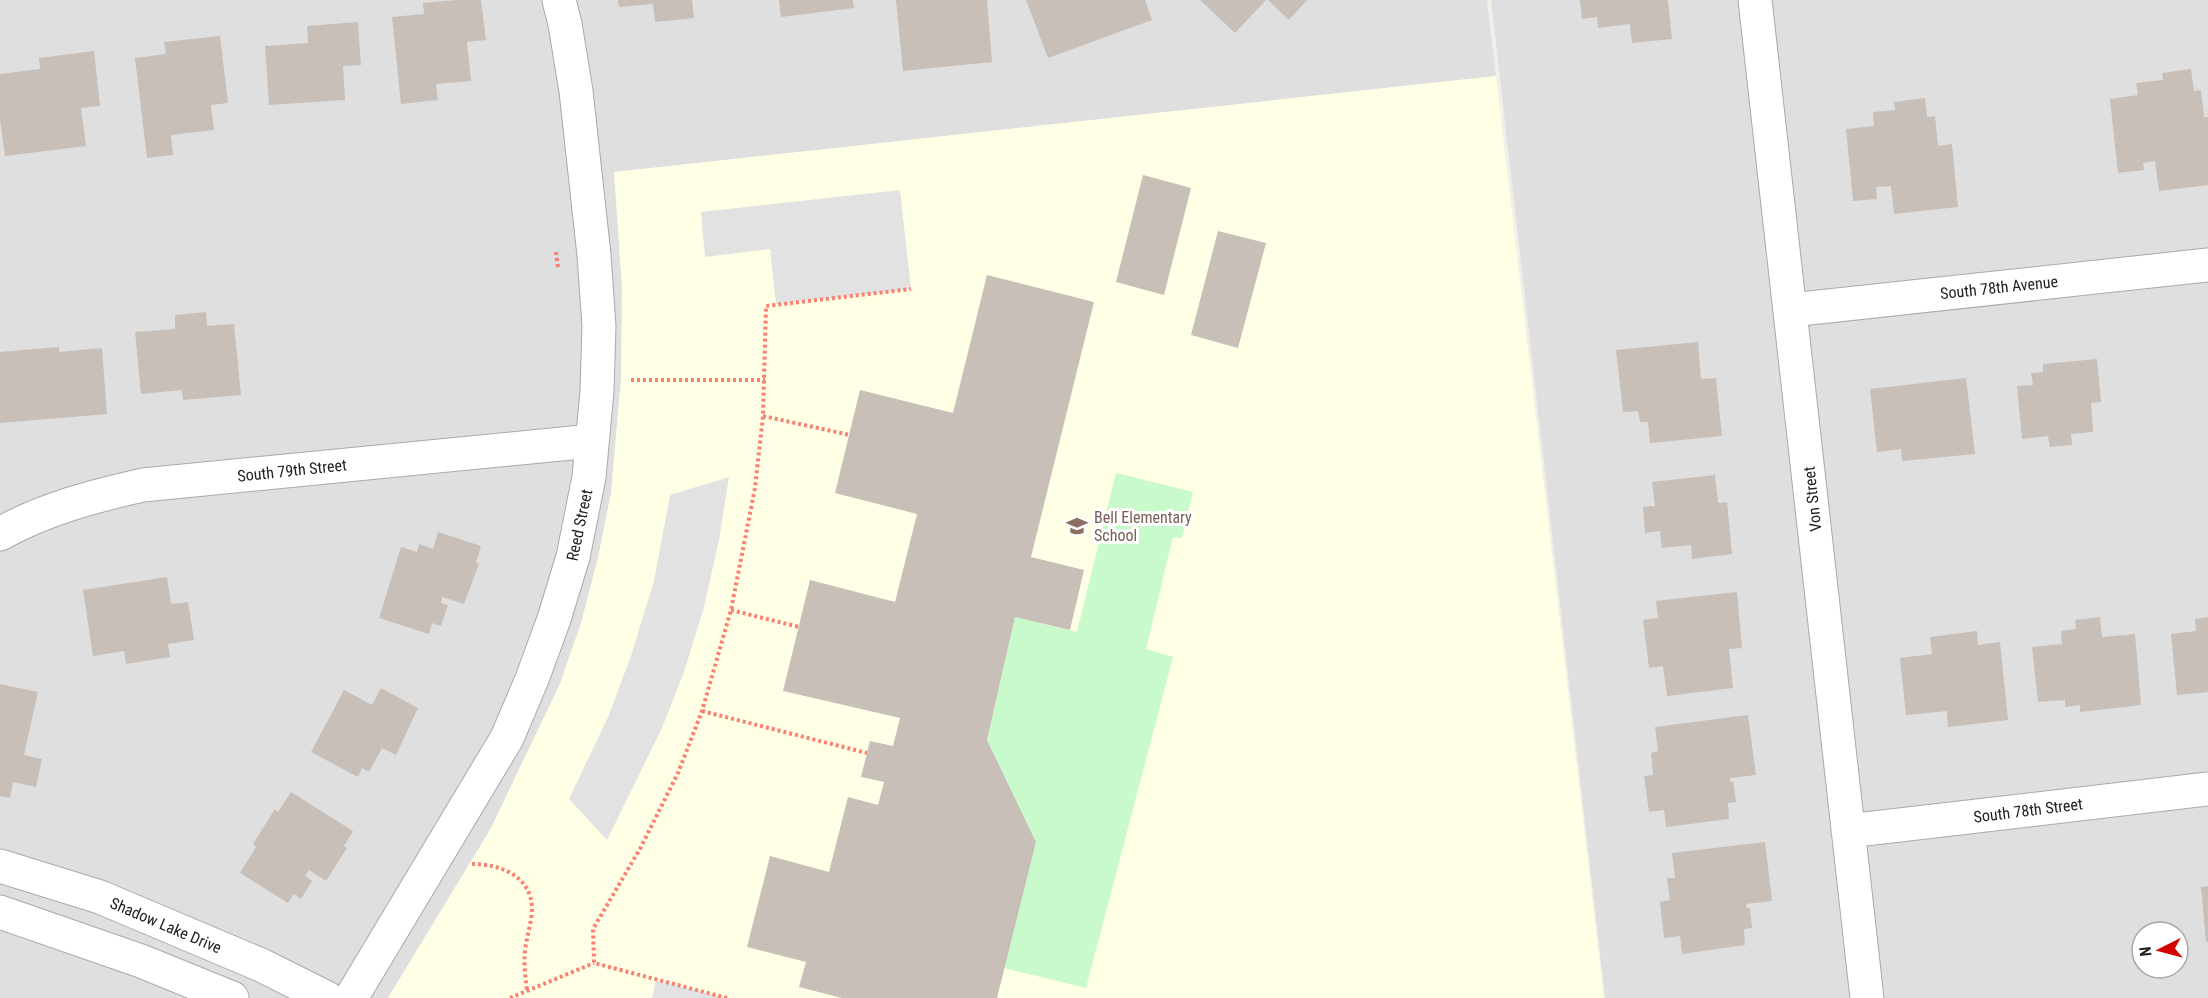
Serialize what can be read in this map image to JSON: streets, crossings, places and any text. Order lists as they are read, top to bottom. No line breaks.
{"streets":{"street":["South 78th Avenue","South 79th Street","Von Street","Reed Street","South 78th Street","Shadow Lake Drive"]},"crossings":[["South 78th Avenue","Von Street"],["South 79th Street","Reed Street"],["Von Street","South 78th Street"]],"places":{"school or university":["Bell Elementary School"]},"north":"left"}
